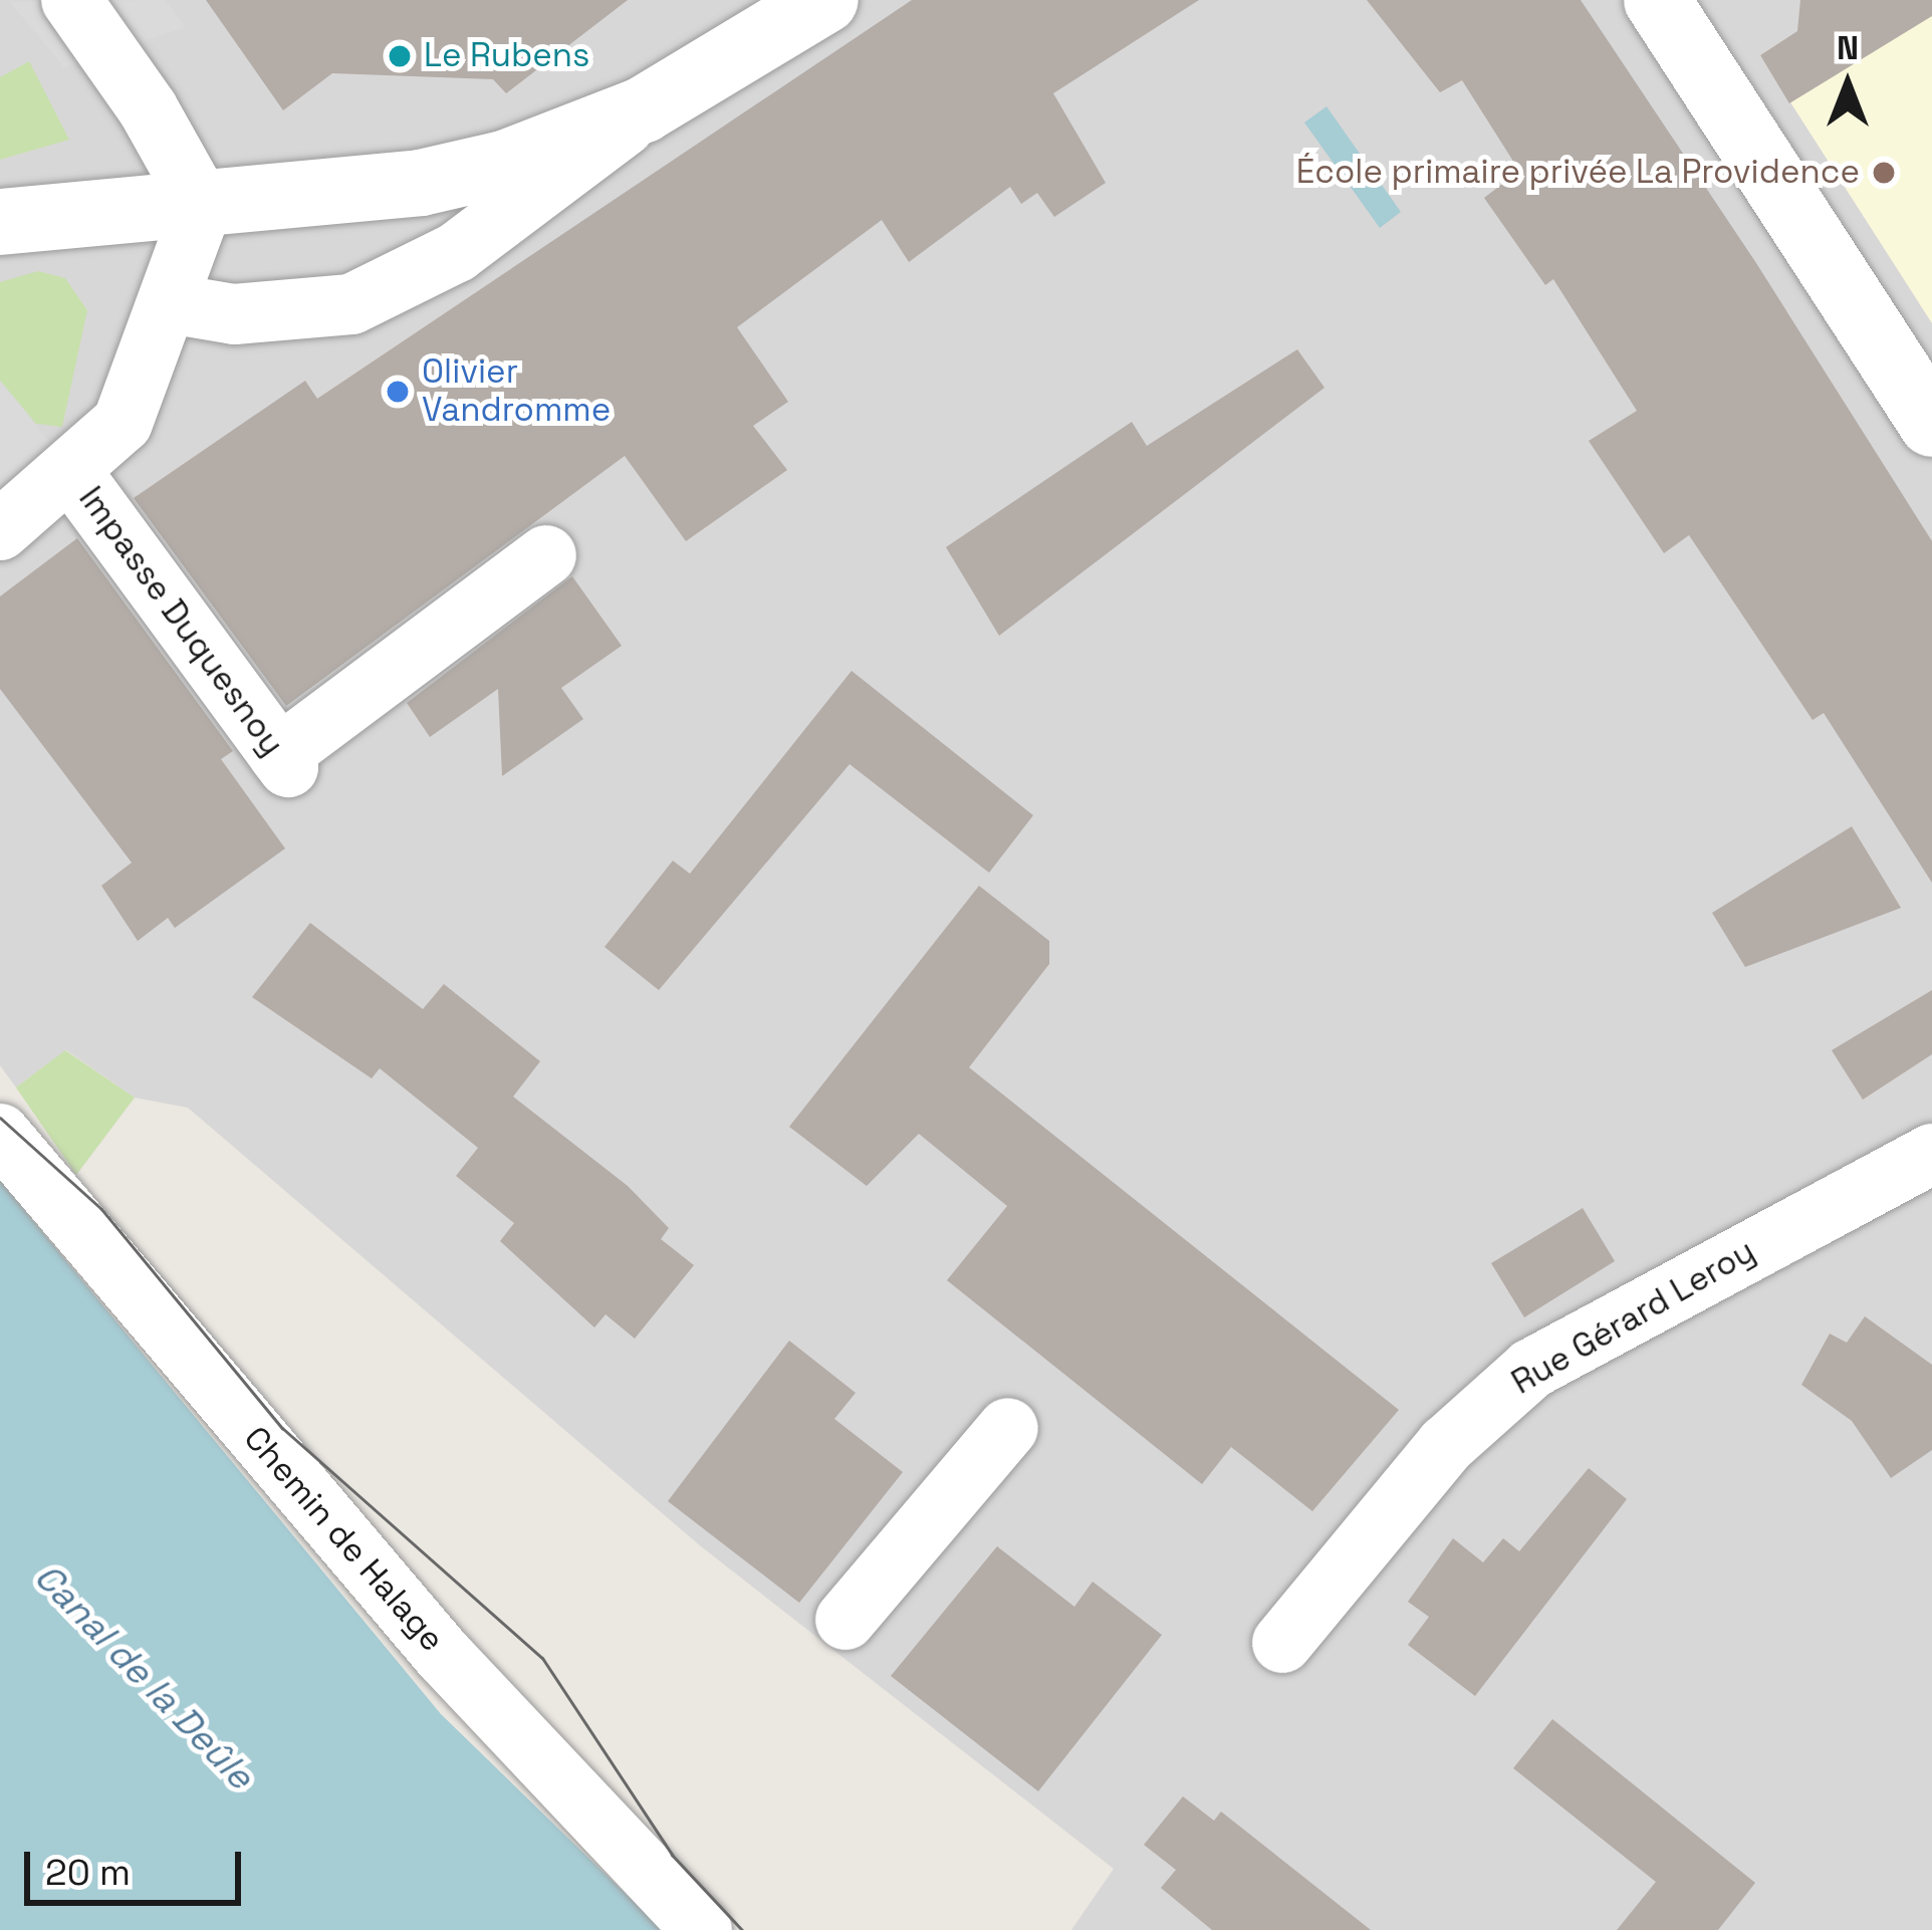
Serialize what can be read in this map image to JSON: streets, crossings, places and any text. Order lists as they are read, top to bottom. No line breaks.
{"streets":{"street":["Impasse Duquesnoy","Rue Gérard Leroy","Chemin de Halage"]},"water":["Canal de la Deûle"],"places":["Le Rubens","École primaire privée La Providence","Olivier Vandromme"],"scale_bar":"20 m","north":"top"}
